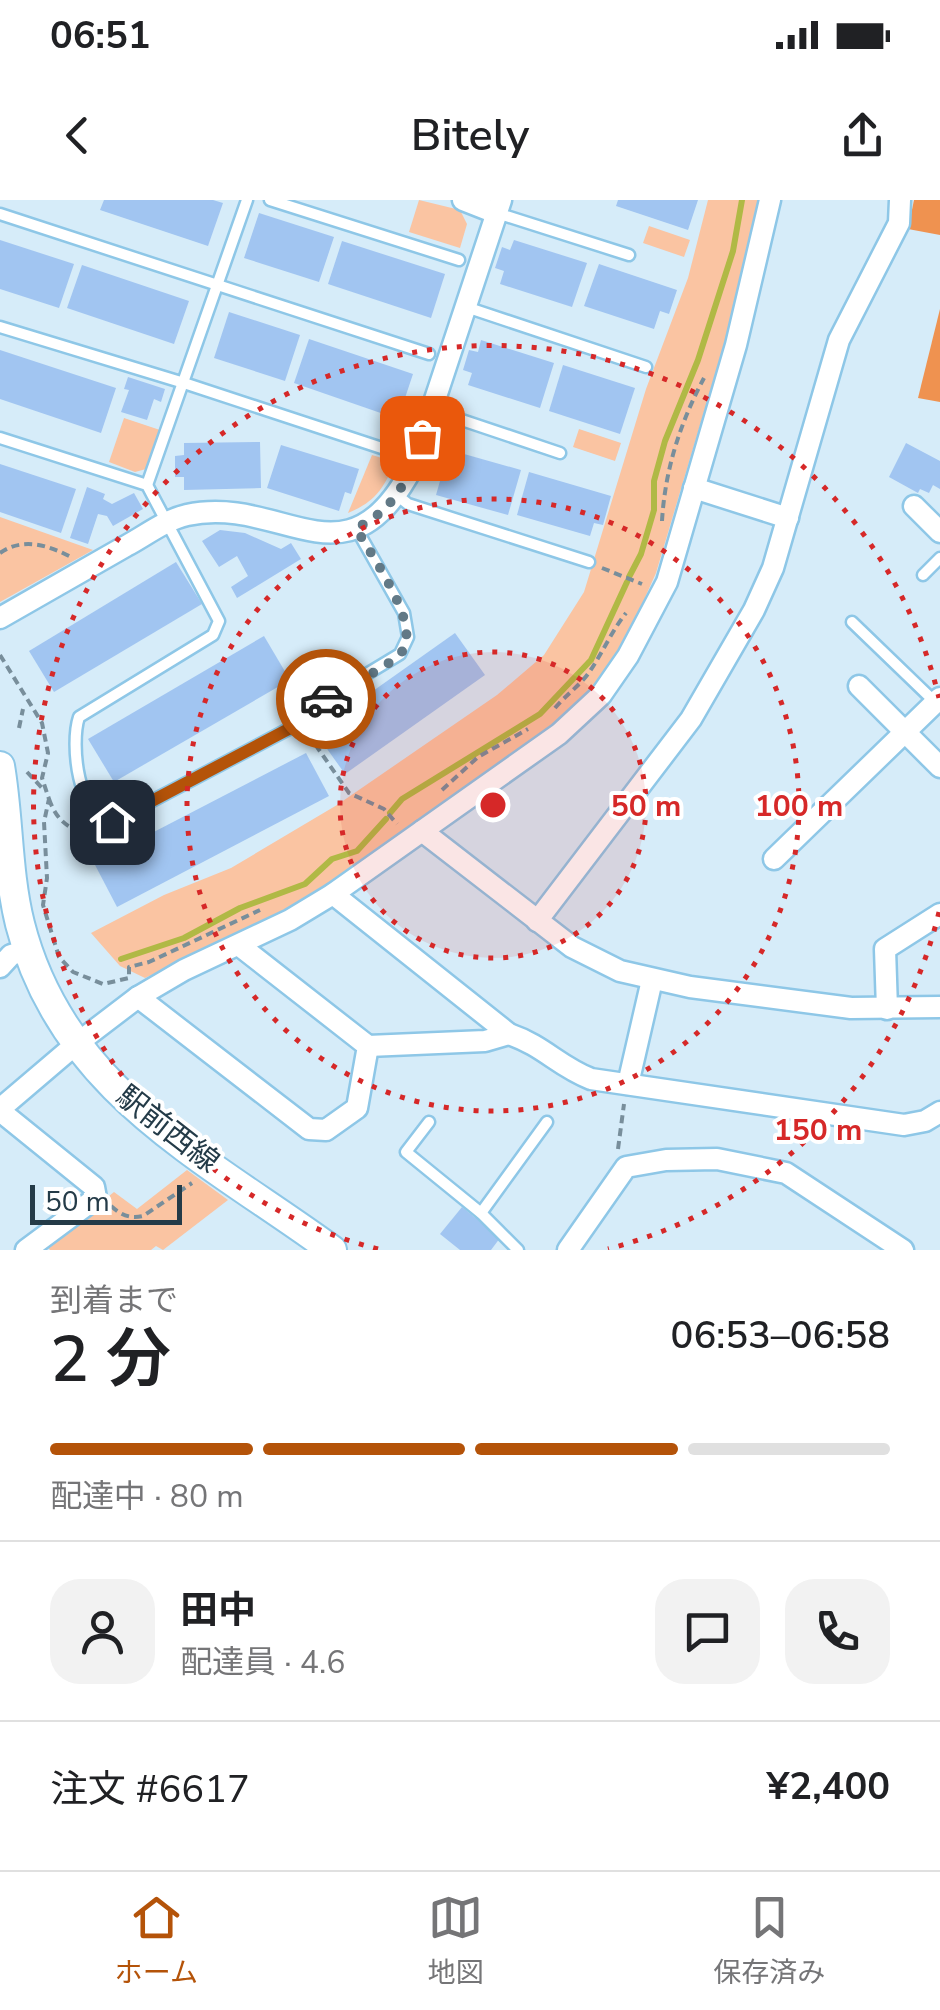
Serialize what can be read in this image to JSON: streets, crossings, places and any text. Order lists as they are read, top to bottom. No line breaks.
{"streets":{"street":["駅前西線"]},"scale_bar":"50 m","page":{"status":"06:51","header":"Bitely","scale":"50 m","heading":["2 分","到着まで","06:53–06:58"],"panel":["田中","配達員 · 4.6","注文 #6617","¥2,400"],"bar":"配達中 · 80 m","tabs":["ホーム","地図","保存済み"]},"rings":["50 m","100 m","150 m"]}
